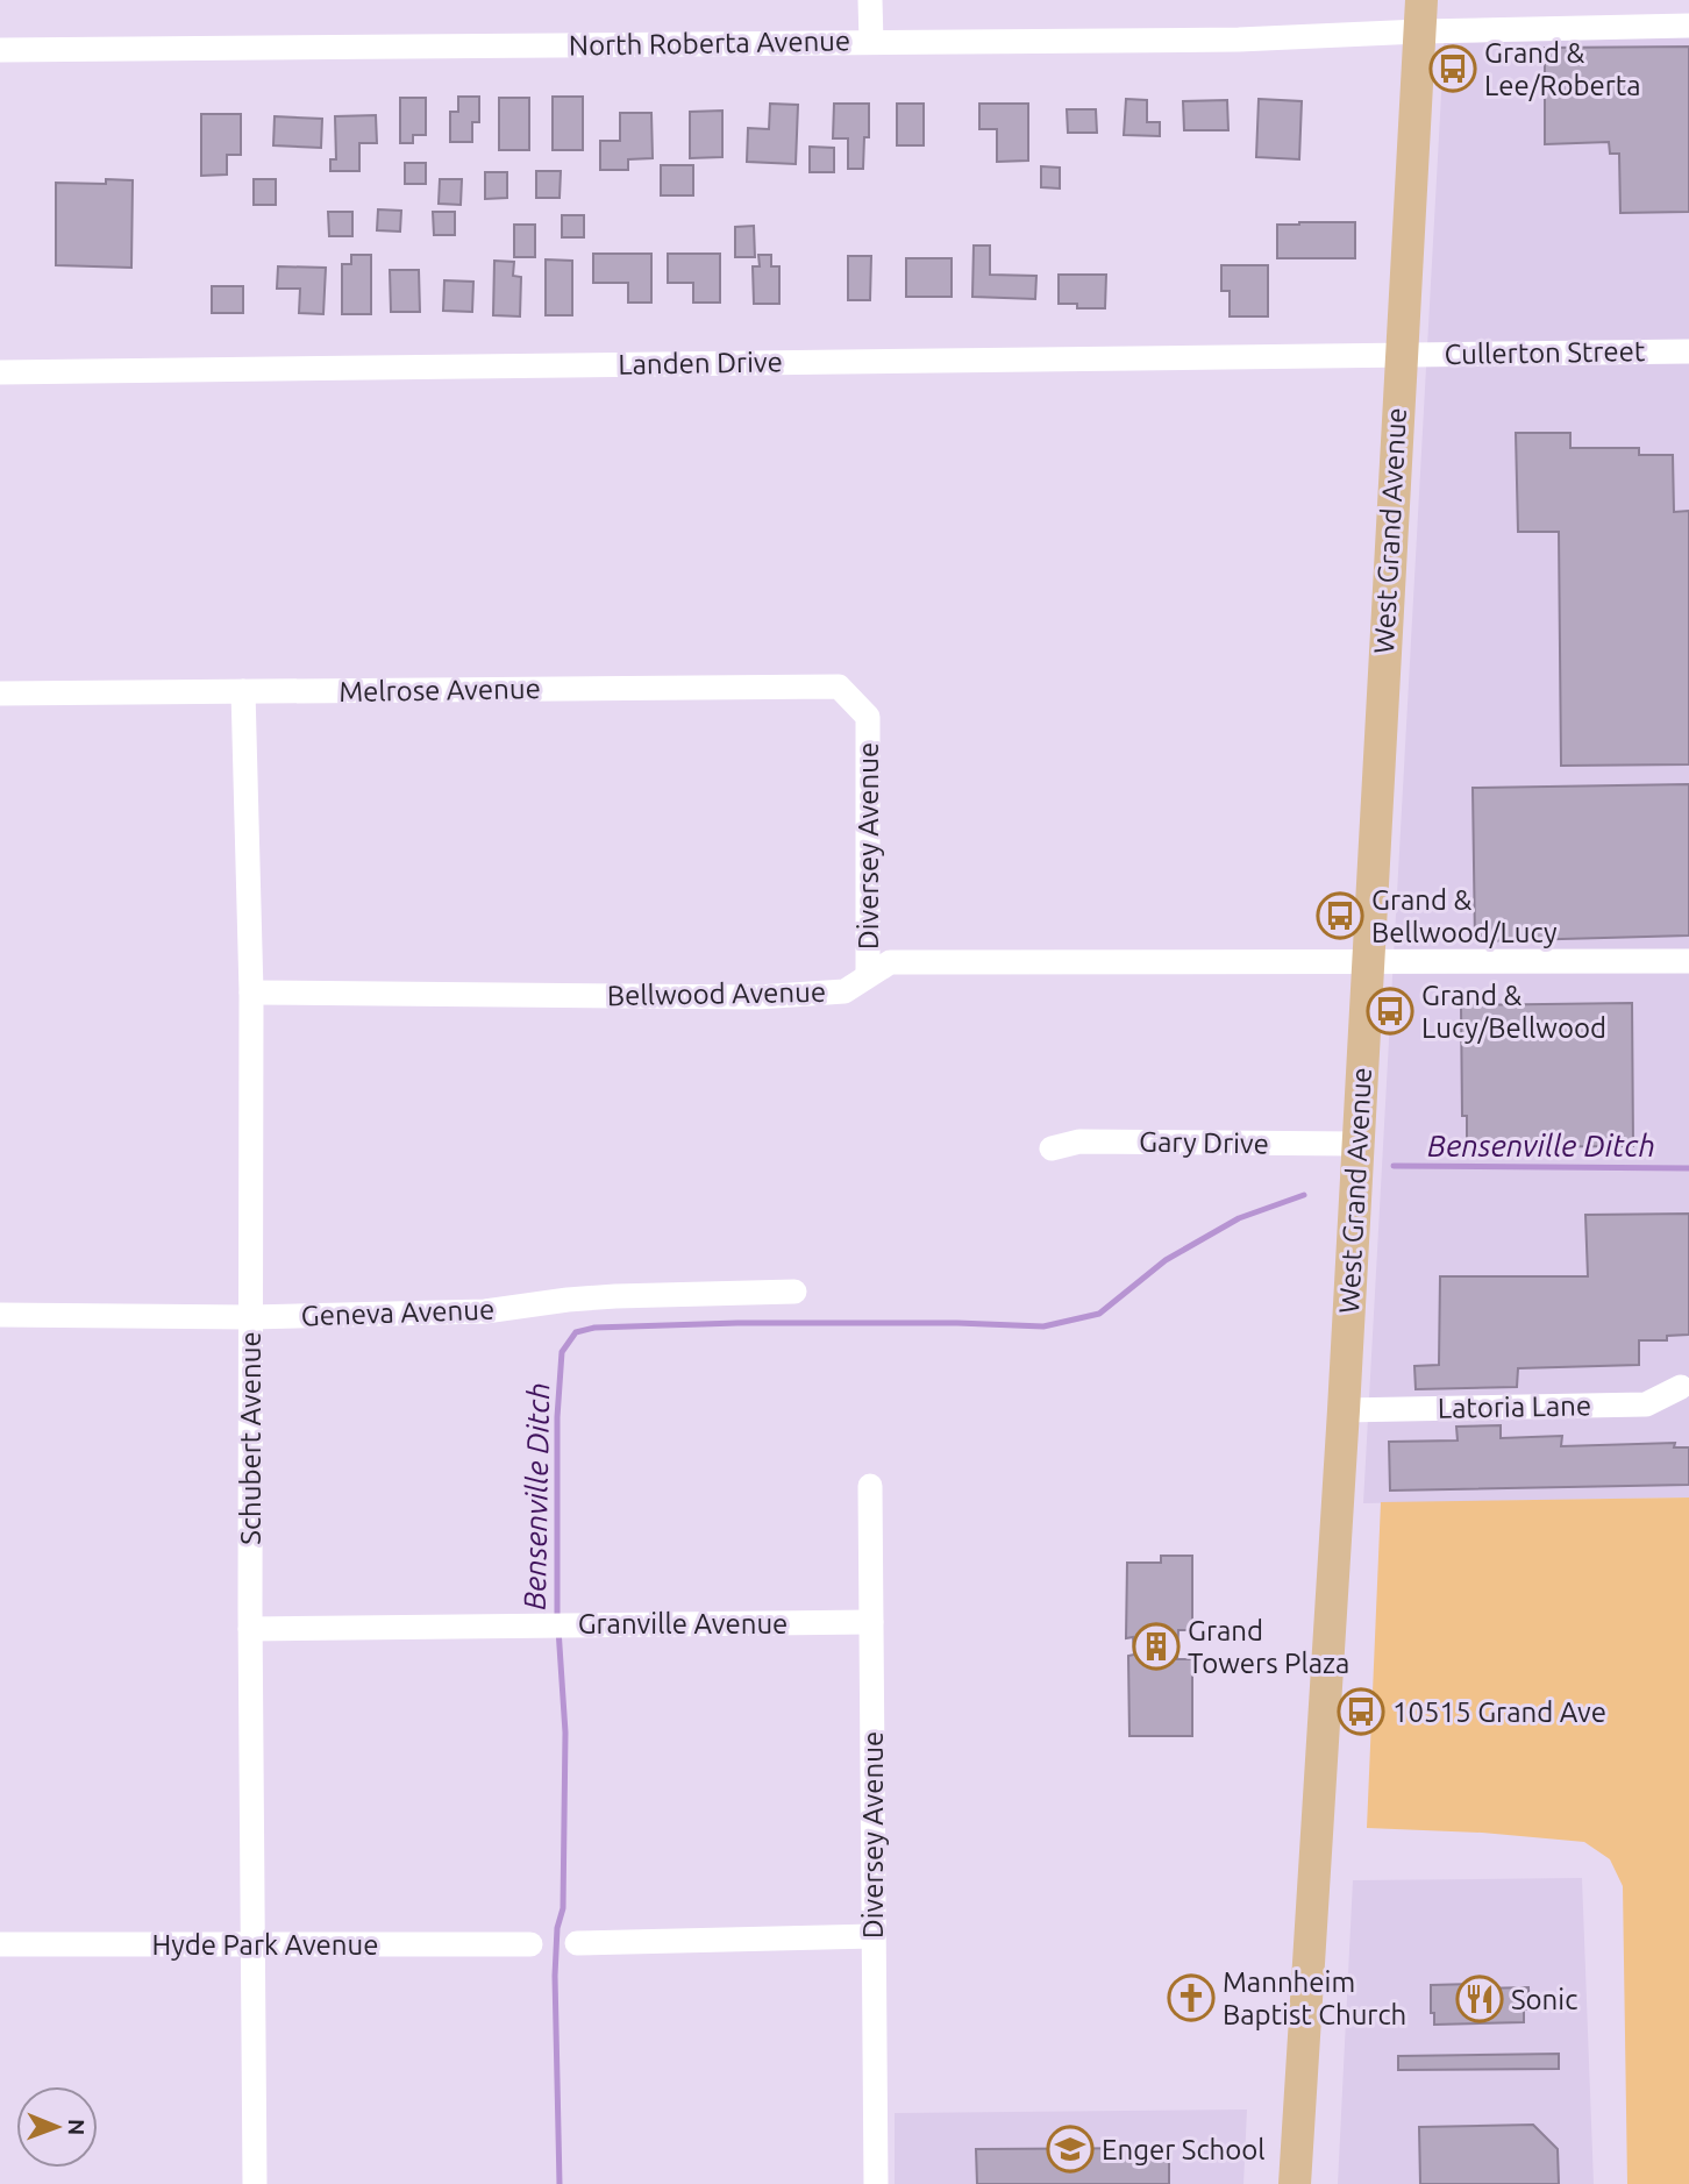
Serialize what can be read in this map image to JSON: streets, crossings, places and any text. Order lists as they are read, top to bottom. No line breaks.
{"streets":{"main road":["West Grand Avenue"],"street":["North Roberta Avenue","Cullerton Street","Landen Drive","Melrose Avenue","Diversey Avenue","Bellwood Avenue","Gary Drive","Geneva Avenue","Latoria Lane","Schubert Avenue","Granville Avenue","Hyde Park Avenue"]},"crossings":[["North Roberta Avenue","West Grand Avenue"],["Cullerton Street","Landen Drive"],["Cullerton Street","West Grand Avenue"],["Landen Drive","West Grand Avenue"],["West Grand Avenue","Bellwood Avenue"],["West Grand Avenue","Gary Drive"],["West Grand Avenue","Latoria Lane"],["Melrose Avenue","Diversey Avenue"],["Melrose Avenue","Schubert Avenue"],["Diversey Avenue","Bellwood Avenue"],["Diversey Avenue","Granville Avenue"],["Bellwood Avenue","Schubert Avenue"],["Geneva Avenue","Schubert Avenue"],["Schubert Avenue","Granville Avenue"],["Schubert Avenue","Hyde Park Avenue"]],"water":["Bensenville Ditch"],"places":{"bus stop":["Grand & Lee/Roberta","Grand & Bellwood/Lucy","Grand & Lucy/Bellwood","10515 Grand Ave"],"building":["Grand Towers Plaza"],"church":["Mannheim Baptist Church"],"restaurant":["Sonic"],"school or university":["Enger School"]},"north":"right"}
